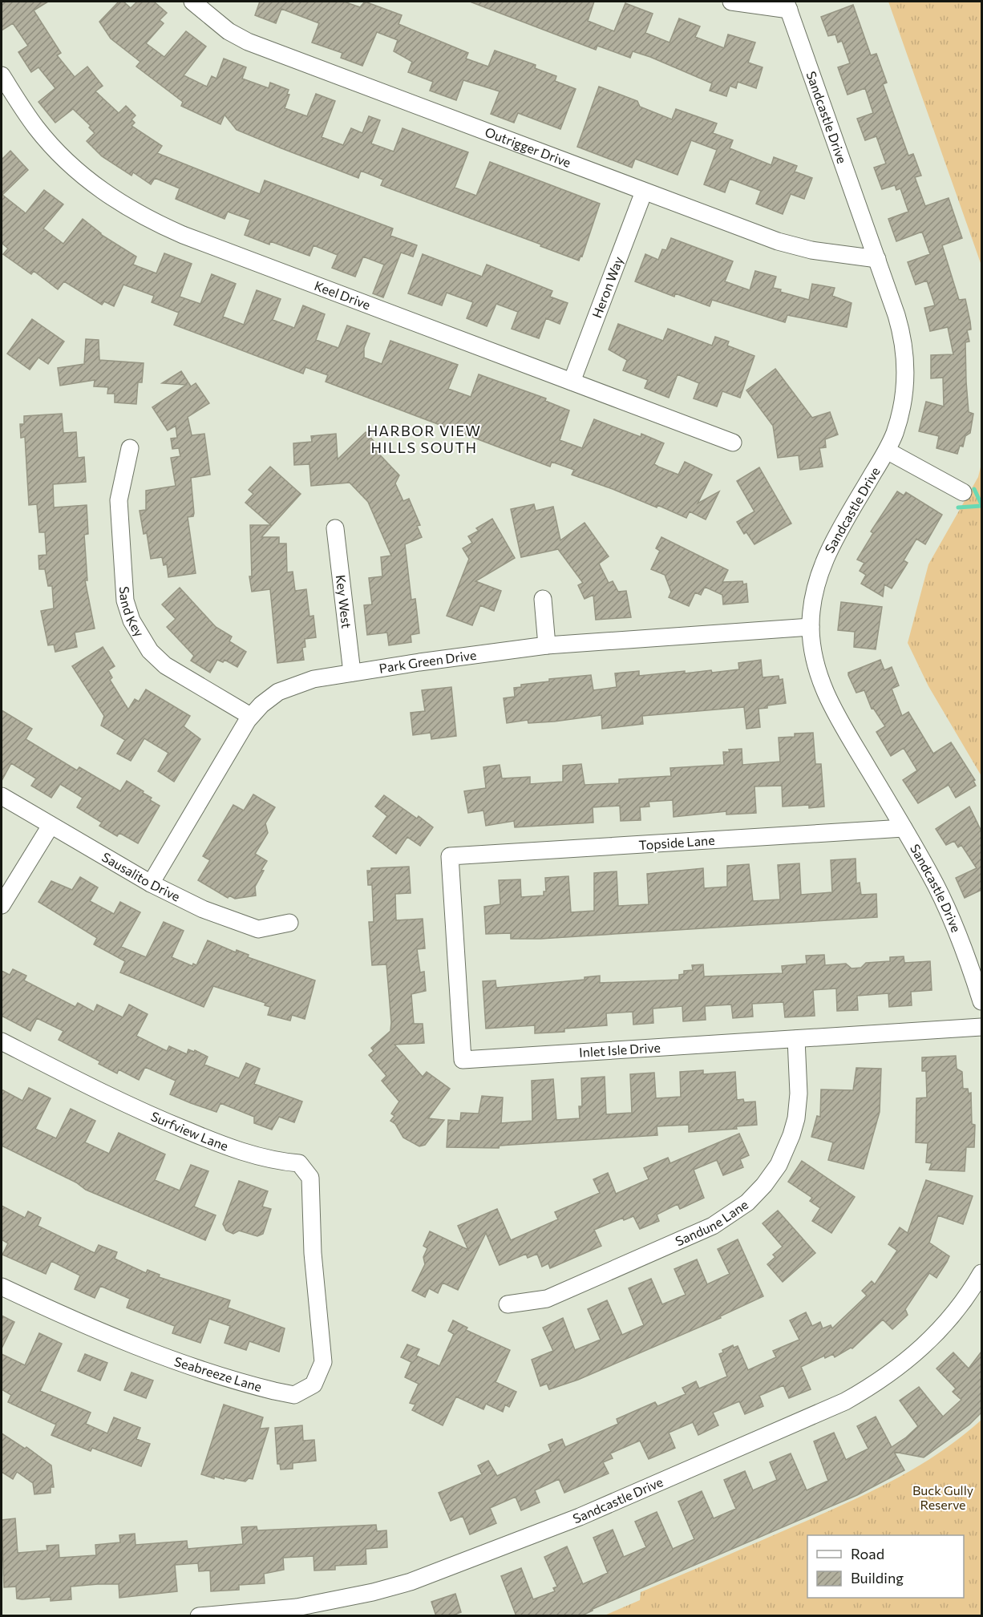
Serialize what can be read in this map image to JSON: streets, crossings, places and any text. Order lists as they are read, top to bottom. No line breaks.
{"streets":{"street":["Sandcastle Drive","Outrigger Drive","Heron Way","Keel Drive","Key West","Sand Key","Park Green Drive","Topside Lane","Sausalito Drive","Inlet Isle Drive","Surfview Lane","Sandune Lane","Seabreeze Lane"]},"crossings":[["Sandcastle Drive","Outrigger Drive"],["Sandcastle Drive","Park Green Drive"],["Sandcastle Drive","Topside Lane"],["Outrigger Drive","Heron Way"],["Heron Way","Keel Drive"],["Key West","Park Green Drive"],["Sand Key","Park Green Drive"],["Park Green Drive","Sausalito Drive"],["Topside Lane","Inlet Isle Drive"],["Inlet Isle Drive","Sandune Lane"],["Surfview Lane","Seabreeze Lane"]],"districts":["HARBOR VIEW HILLS SOUTH"],"parks":["Buck Gully Reserve"],"legend":["Road","Building"]}
